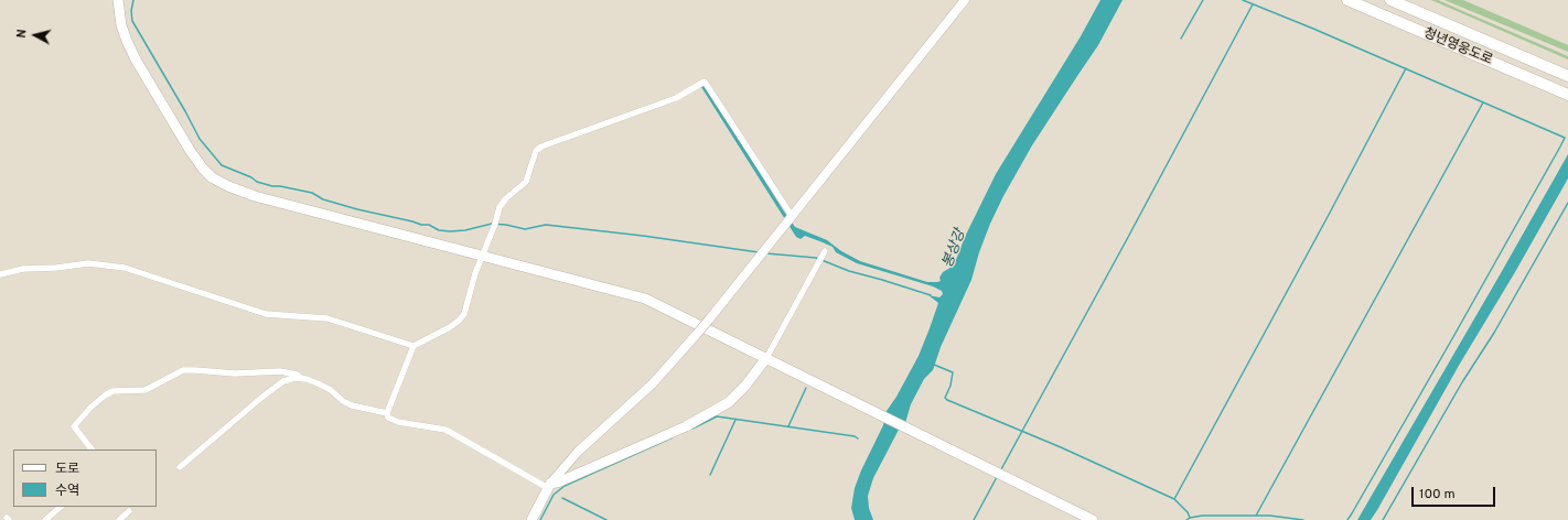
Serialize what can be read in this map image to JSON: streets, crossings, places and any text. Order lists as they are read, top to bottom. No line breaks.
{"streets":{"highway":["청년영웅도로"]},"water":["봉상강"],"legend":["도로","수역"],"scale_bar":"100 m","north":"left"}
